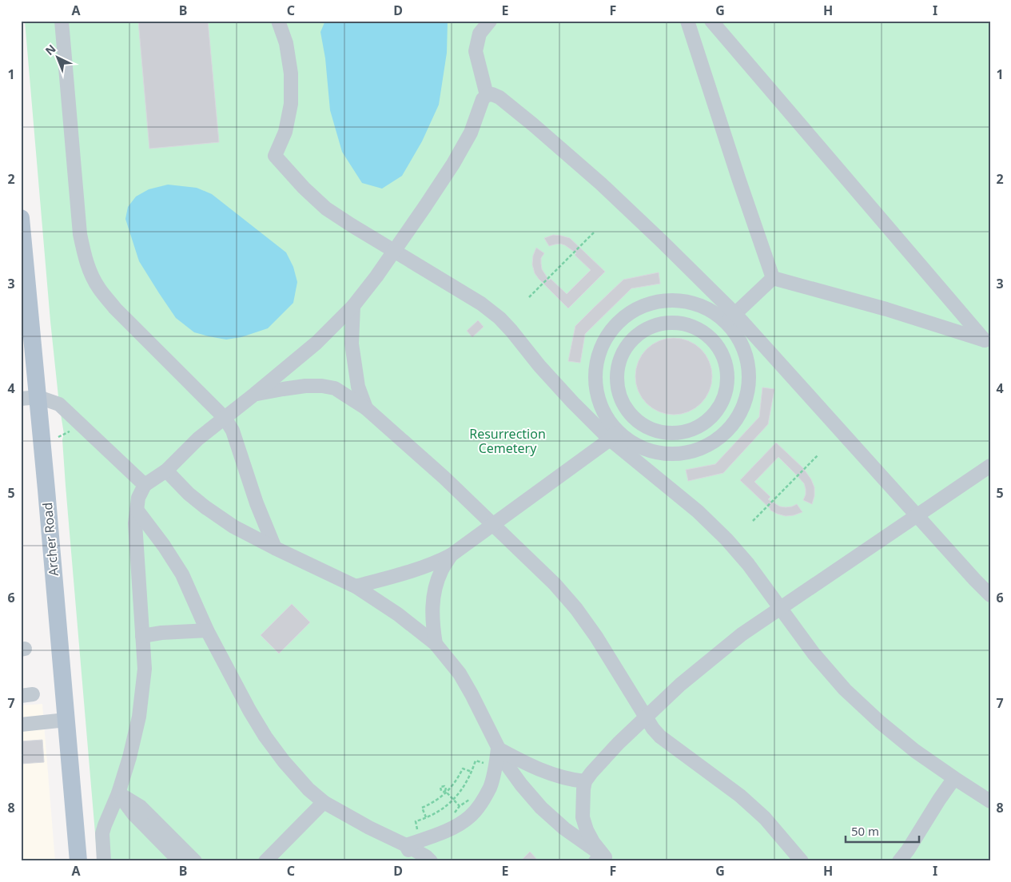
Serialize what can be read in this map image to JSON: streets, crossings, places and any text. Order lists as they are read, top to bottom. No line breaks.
{"streets":{"main road":["Archer Road"]},"parks":["Resurrection Cemetery"],"scale_bar":"50 m","north":"top left","grid":{"columns":["A","B","C","D","E","F","G","H","I"],"rows":["1","2","3","4","5","6","7","8"]}}
